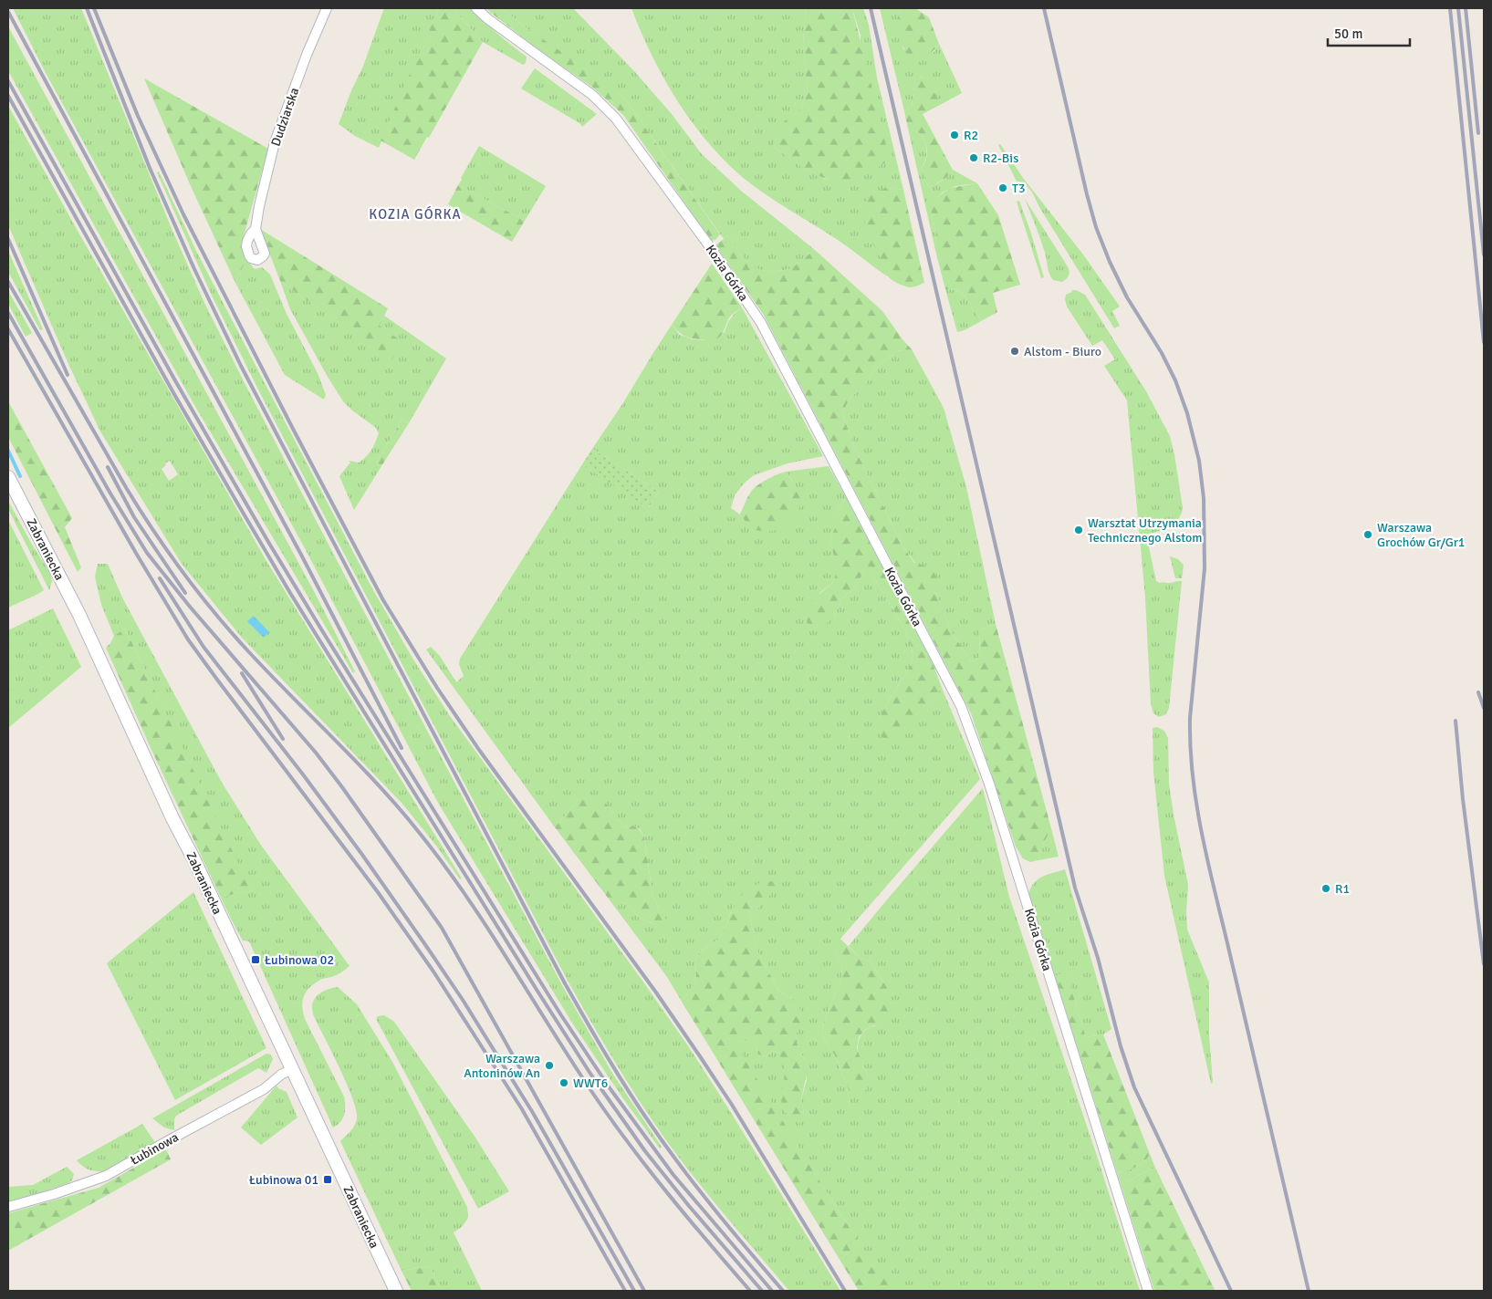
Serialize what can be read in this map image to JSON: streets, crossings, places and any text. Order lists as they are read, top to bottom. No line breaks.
{"streets":{"main road":["Zabraniecka"],"street":["Dudziarska","Kozia Górka","Łubinowa"]},"crossings":[["Zabraniecka","Łubinowa"]],"districts":["KOZIA GÓRKA"],"places":{"other":["R2","R2-Bis","T3","Alstom - Biuro","Warsztat Utrzymania Technicznego Alstom","Warszawa Grochów Gr/Gr1","R1","Warszawa Antoninów An","WWT6"],"transit":["Łubinowa 02","Łubinowa 01"]},"scale_bar":"50 m"}
